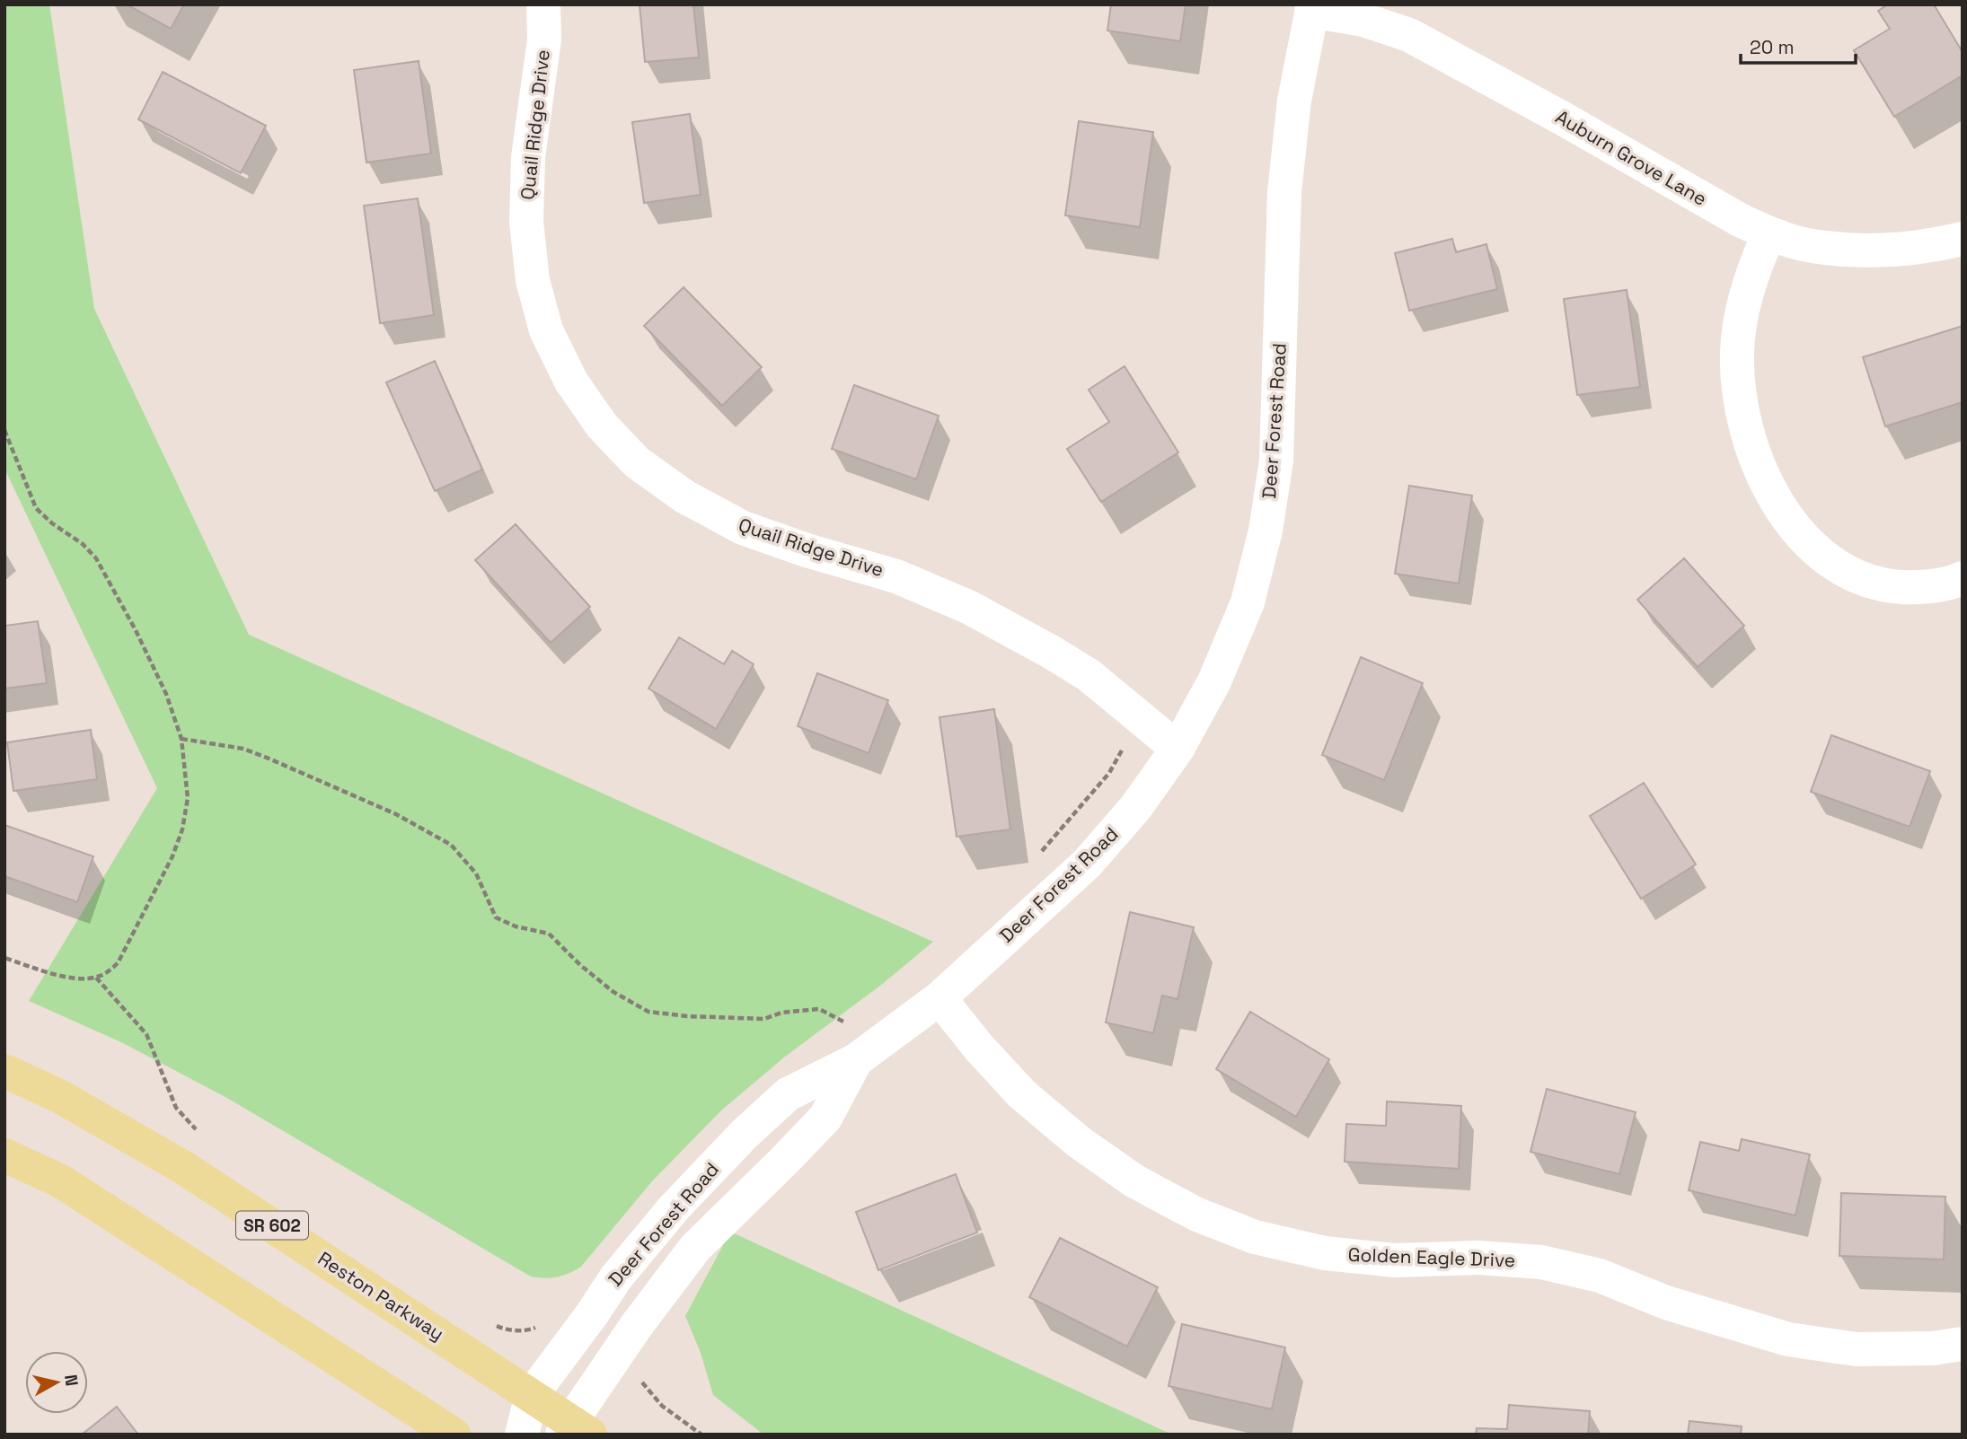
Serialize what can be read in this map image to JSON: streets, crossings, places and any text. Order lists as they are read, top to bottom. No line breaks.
{"streets":{"main road":["SR 602","Reston Parkway"],"street":["Quail Ridge Drive","Auburn Grove Lane","Deer Forest Road","Golden Eagle Drive"]},"crossings":[["Quail Ridge Drive","Deer Forest Road"],["Auburn Grove Lane","Deer Forest Road"],["Deer Forest Road","Golden Eagle Drive"],["Deer Forest Road","Reston Parkway"]],"scale_bar":"20 m","north":"right"}
